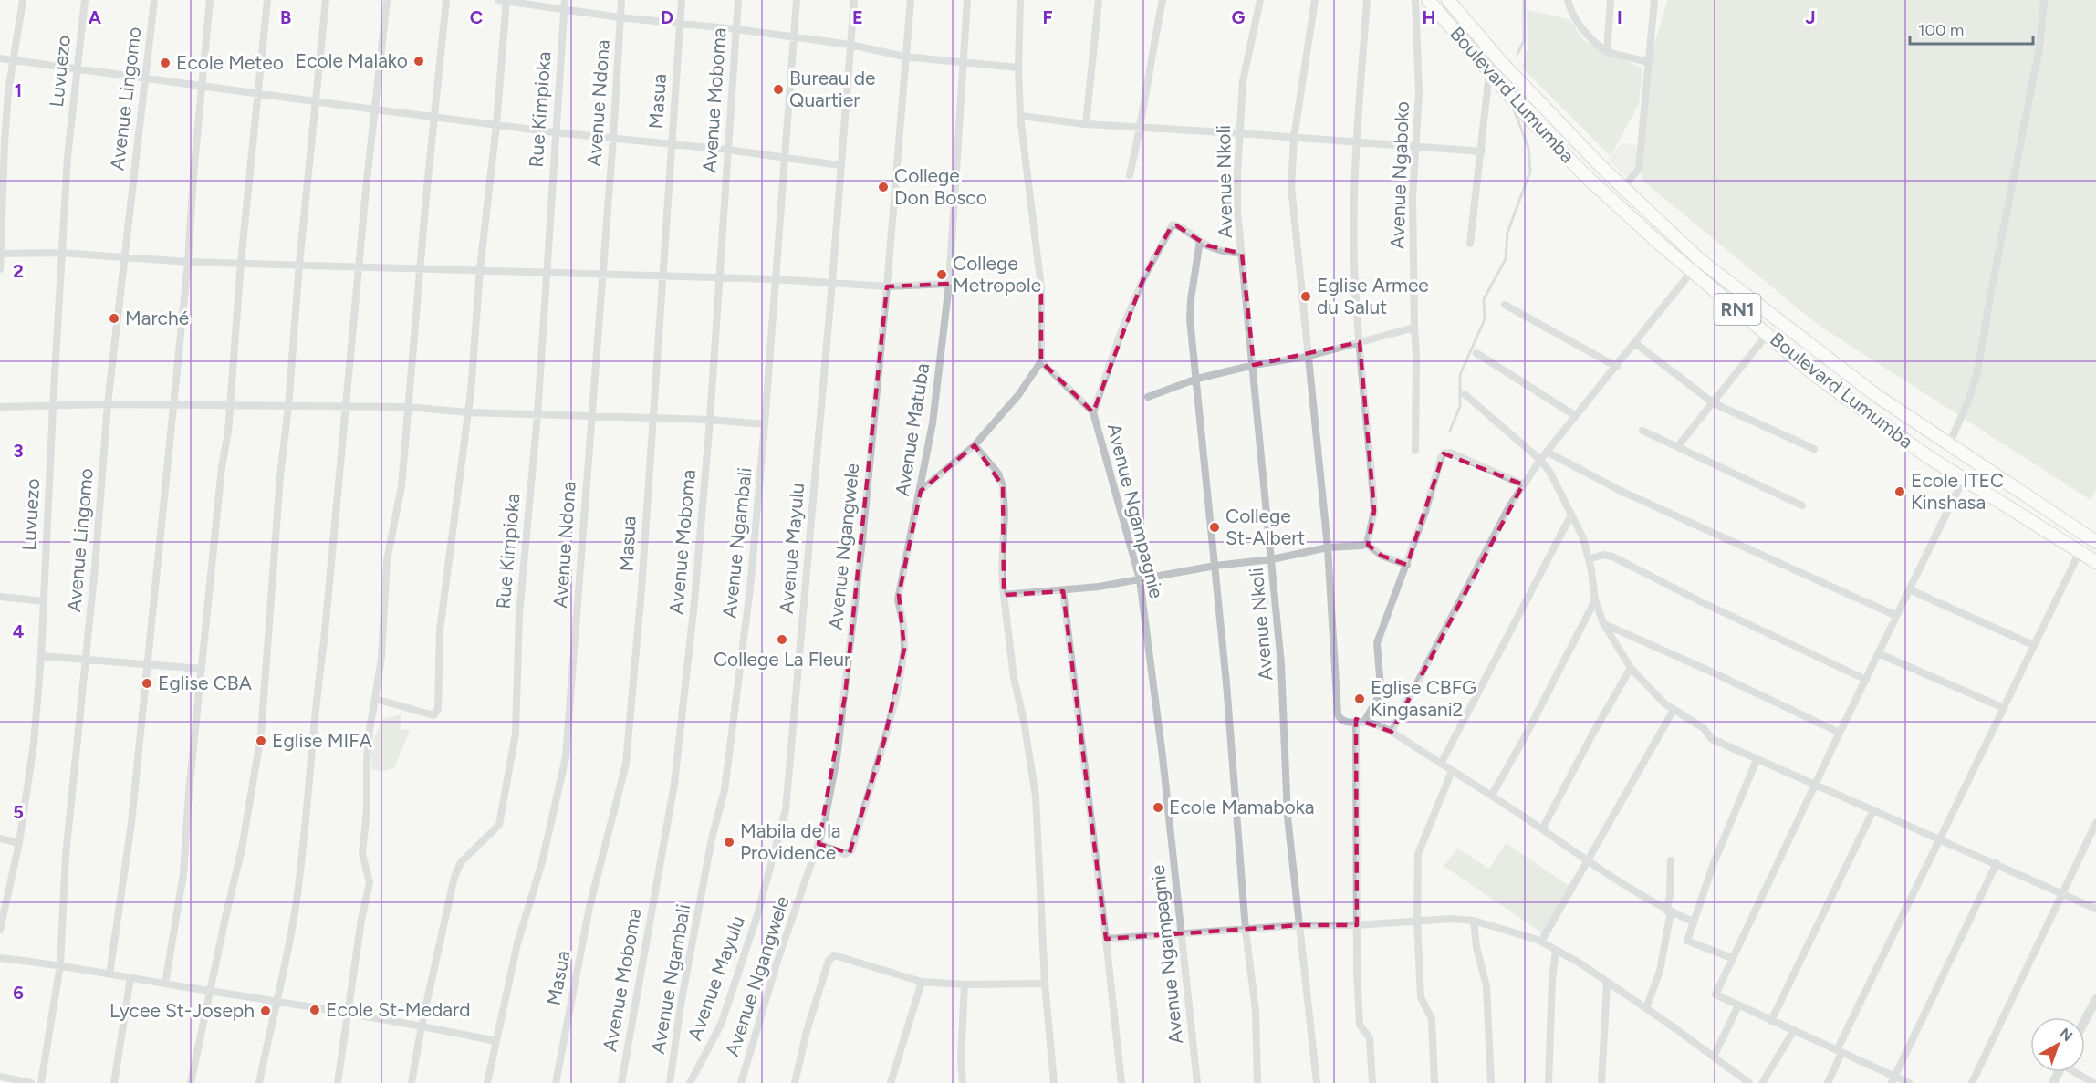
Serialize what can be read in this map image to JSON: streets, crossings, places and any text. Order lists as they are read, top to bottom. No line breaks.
{"streets":{"highway":["Boulevard Lumumba","RN1"],"street":["Luvuezo","Avenue Lingomo","Avenue Moboma","Masua","Avenue Ndona","Rue Kimpioka","Avenue Ngaboko","Avenue Nkoli","Avenue Matuba","Avenue Ngampagnie","Avenue Ngambali","Avenue Ngangwele","Avenue Mayulu"]},"crossings":[["Avenue Matuba","Avenue Ngangwele"]],"places":["Ecole Malako","Ecole Meteo","Bureau de Quartier","College Don Bosco","College Metropole","Eglise Armee du Salut","Marché","Ecole ITEC Kinshasa","College St-Albert","College La Fleur","Eglise CBA","Eglise CBFG Kingasani2","Eglise MIFA","Ecole Mamaboka","Mabila de la Providence","Ecole St-Medard","Lycee St-Joseph"],"scale_bar":"100 m","north":"top right","grid":{"columns":["A","B","C","D","E","F","G","H","I","J"],"rows":["1","2","3","4","5","6"]}}
